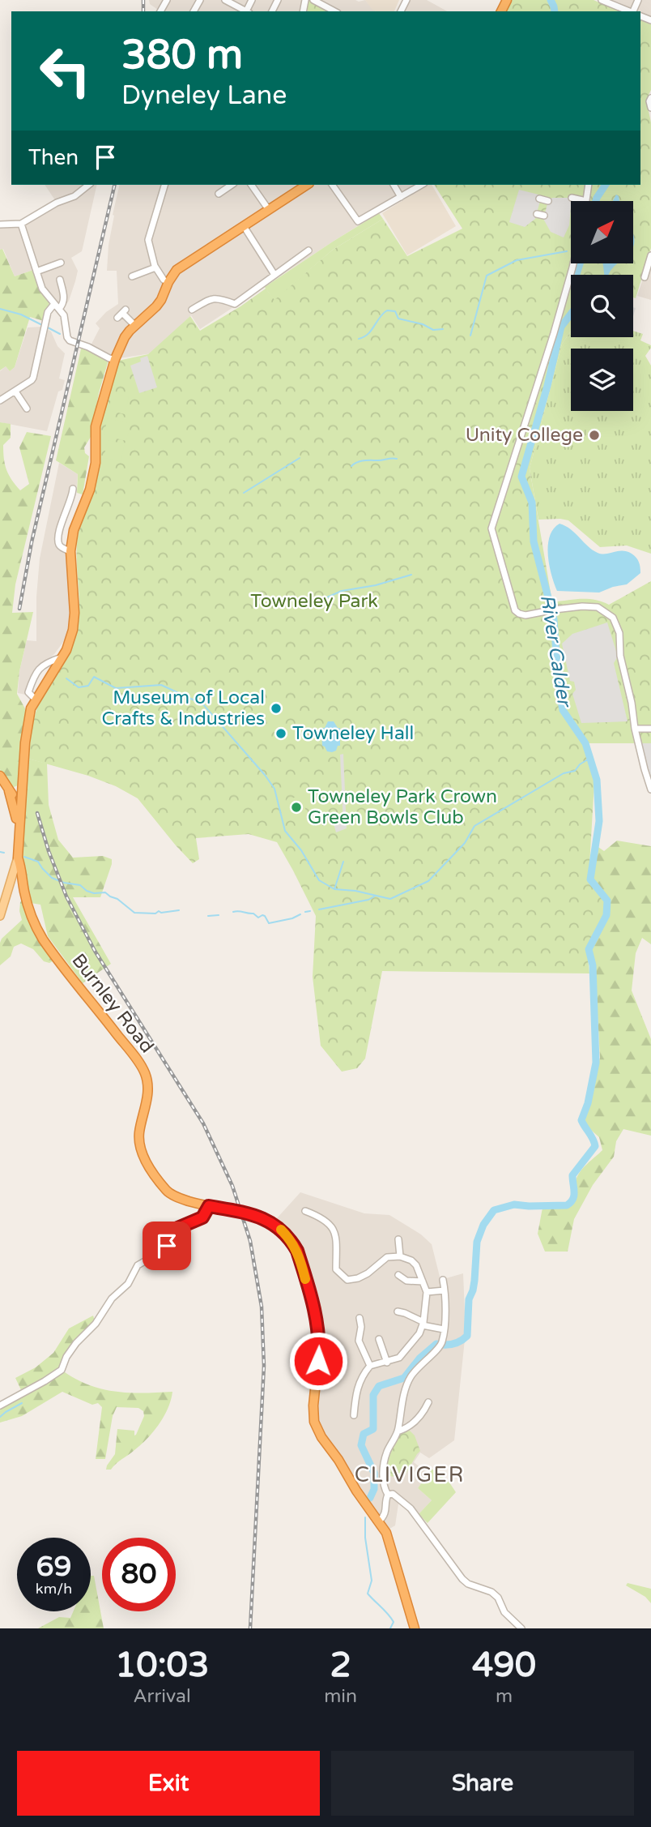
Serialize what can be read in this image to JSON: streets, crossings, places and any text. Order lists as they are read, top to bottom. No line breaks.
{"streets":{"highway":["Burnley Road"]},"districts":["CLIVIGER"],"water":["River Calder"],"parks":["Towneley Park"],"places":["Unity College","Museum of Local Crafts & Industries","Towneley Hall","Towneley Park Crown Green Bowls Club"],"north":"top right","page":{"turn":["380 m","Dyneley Lane"],"then":"Then","speed":"69 km/h","limit":"80","eta":["10:03","Arrival","2","min","490","m"],"buttons":["Exit","Share"]}}
